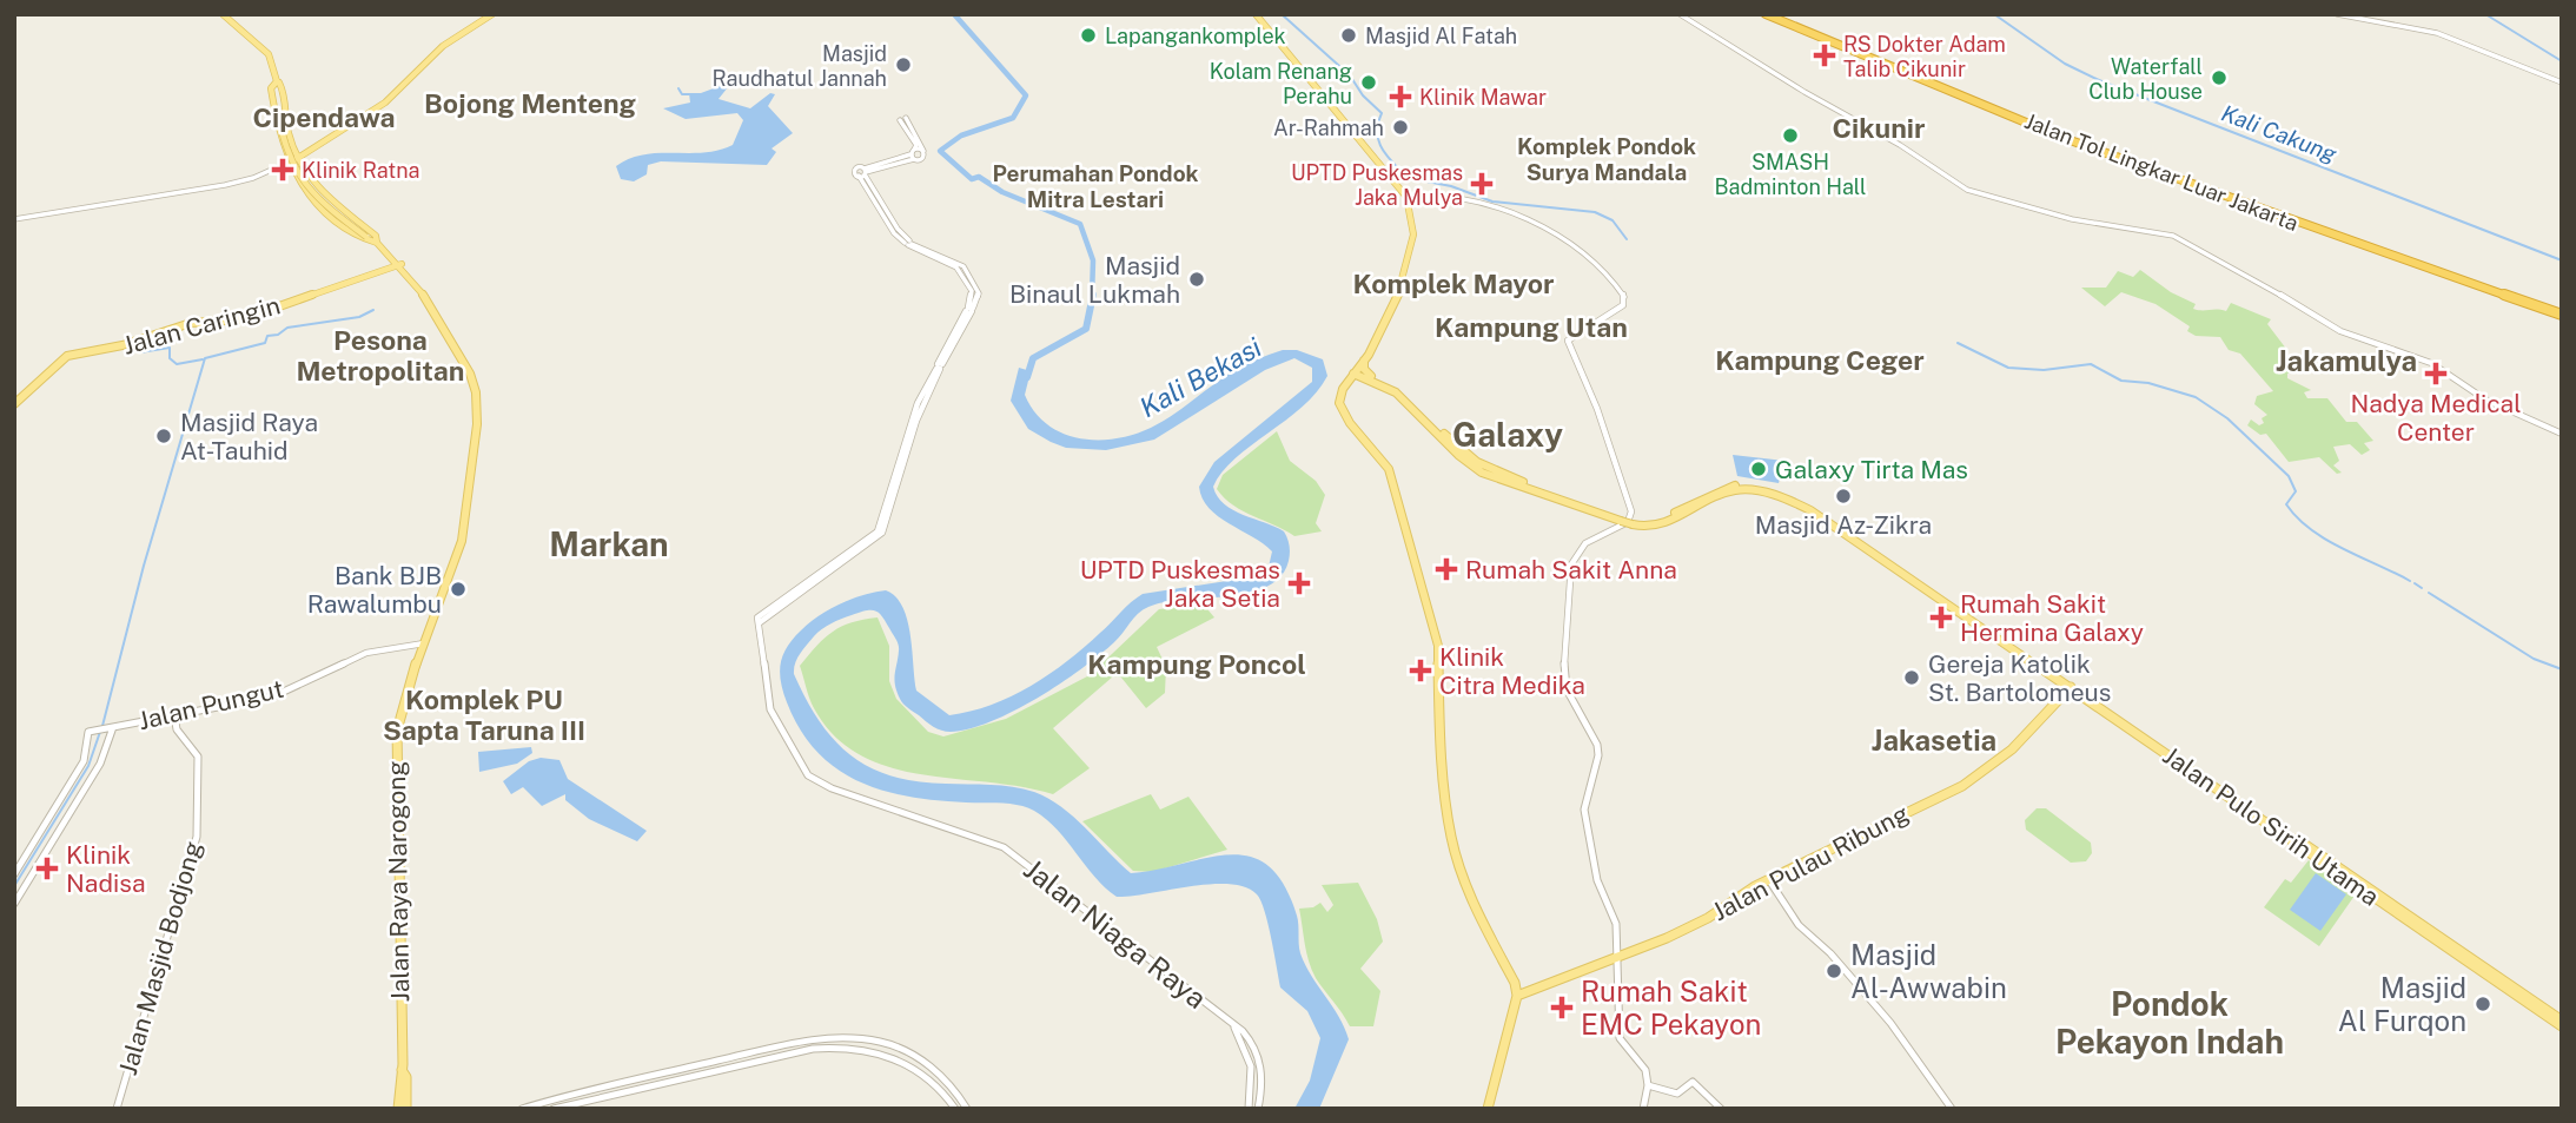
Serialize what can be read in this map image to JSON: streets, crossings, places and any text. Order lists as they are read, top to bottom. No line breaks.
{"streets":{"highway":["Jalan Tol Lingkar Luar Jakarta"],"main road":["Jalan Caringin","Jalan Pulo Sirih Utama","Jalan Pulau Ribung","Jalan Raya Narogong"],"street":["Jalan Pungut","Jalan Niaga Raya","Jalan Masjid Bodjong"]},"crossings":[["Jalan Caringin","Jalan Raya Narogong"],["Jalan Pungut","Jalan Raya Narogong"],["Jalan Pungut","Jalan Masjid Bodjong"],["Jalan Pulo Sirih Utama","Jalan Pulau Ribung"]],"districts":["Bojong Menteng","Cipendawa","Cikunir","Komplek Pondok Surya Mandala","Perumahan Pondok Mitra Lestari","Komplek Mayor","Kampung Utan","Pesona Metropolitan","Kampung Ceger","Jakamulya","Galaxy","Markan","Kampung Poncol","Komplek PU Sapta Taruna III","Jakasetia","Pondok Pekayon Indah"],"water":["Kali Cakung","Kali Bekasi"],"places":{"other":["Lapangankomplek","Masjid Al Fatah","Masjid Raudhatul Jannah","Waterfall Club House","Kolam Renang Perahu","Ar-Rahmah","SMASH Badminton Hall","Masjid Binaul Lukmah","Masjid Raya At-Tauhid","Galaxy Tirta Mas","Masjid Az-Zikra","Bank BJB Rawalumbu","Gereja Katolik St. Bartolomeus","Masjid Al-Awwabin","Masjid Al Furqon"],"health":["RS Dokter Adam Talib Cikunir","Klinik Mawar","Klinik Ratna","UPTD Puskesmas Jaka Mulya","Nadya Medical Center","Rumah Sakit Anna","UPTD Puskesmas Jaka Setia","Rumah Sakit Hermina Galaxy","Klinik Citra Medika","Klinik Nadisa","Rumah Sakit EMC Pekayon"]}}
